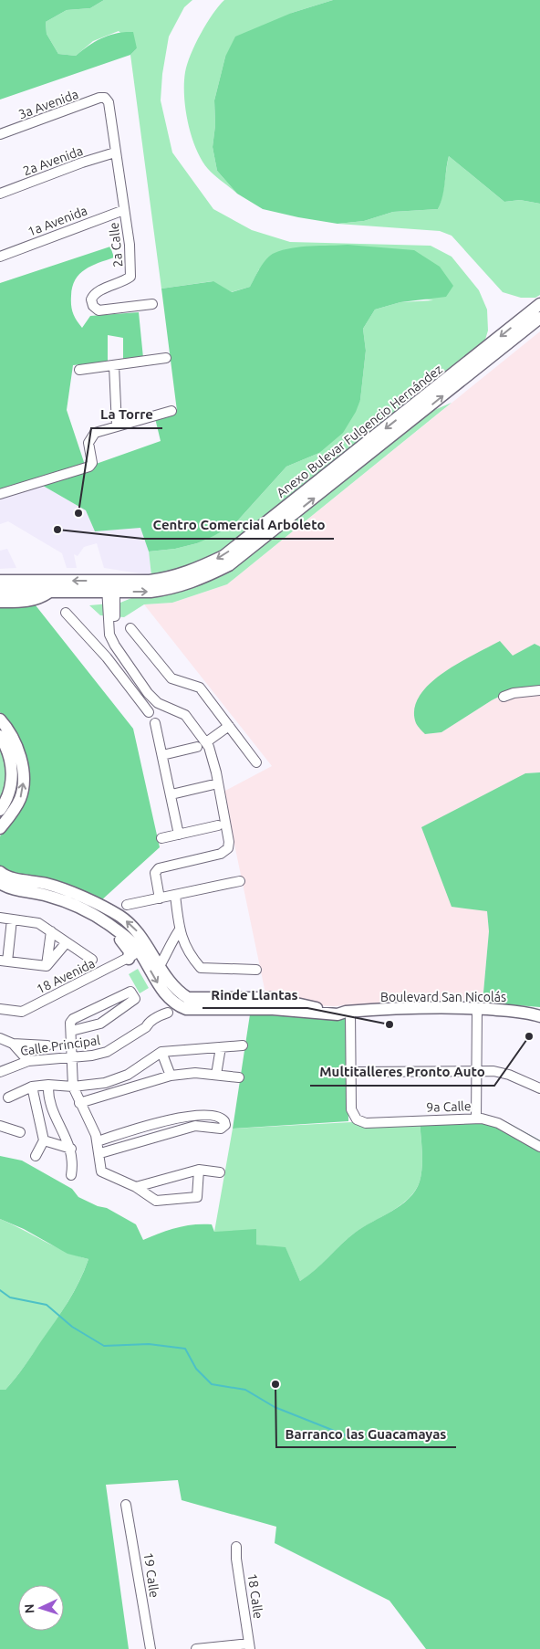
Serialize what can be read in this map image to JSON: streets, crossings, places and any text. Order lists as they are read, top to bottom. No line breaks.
{"streets":{"main road":["Anexo Bulevar Fulgencio Hernández","Boulevard San Nicolás"],"street":["3a Avenida","2a Avenida","1a Avenida","2a Calle","18 Avenida","Calle Principal","9a Calle","19 Calle","18 Calle"]},"crossings":[["3a Avenida","2a Calle"],["2a Avenida","2a Calle"],["1a Avenida","2a Calle"],["Boulevard San Nicolás","Calle Principal"]],"places":["La Torre","Centro Comercial Arboleto","Rinde Llantas","Multitalleres Pronto Auto","Barranco las Guacamayas"],"north":"left"}
